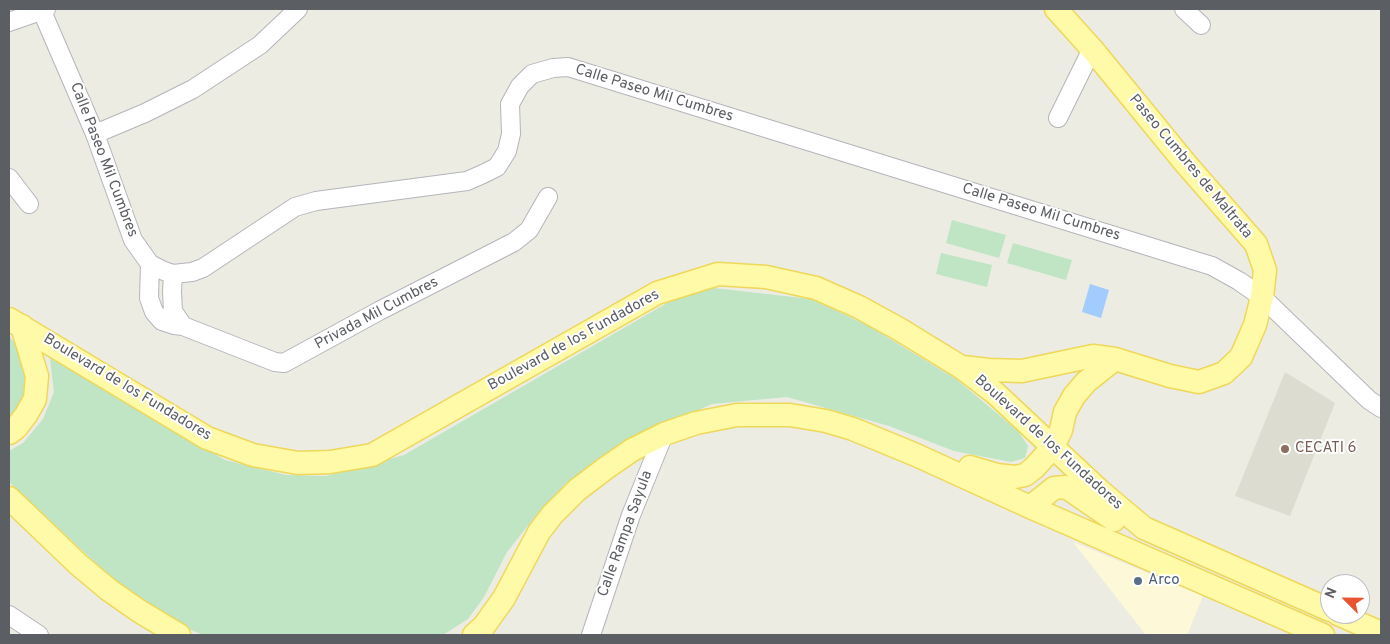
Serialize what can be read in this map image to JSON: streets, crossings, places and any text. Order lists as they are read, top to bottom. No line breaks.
{"streets":{"main road":["Paseo Cumbres de Maltrata","Boulevard de los Fundadores"],"street":["Calle Paseo Mil Cumbres","Privada Mil Cumbres","Calle Rampa Sayula"]},"crossings":[["Calle Paseo Mil Cumbres","Paseo Cumbres de Maltrata"],["Calle Paseo Mil Cumbres","Privada Mil Cumbres"],["Paseo Cumbres de Maltrata","Boulevard de los Fundadores"]],"places":["CECATI 6","Arco"],"north":"top left"}
